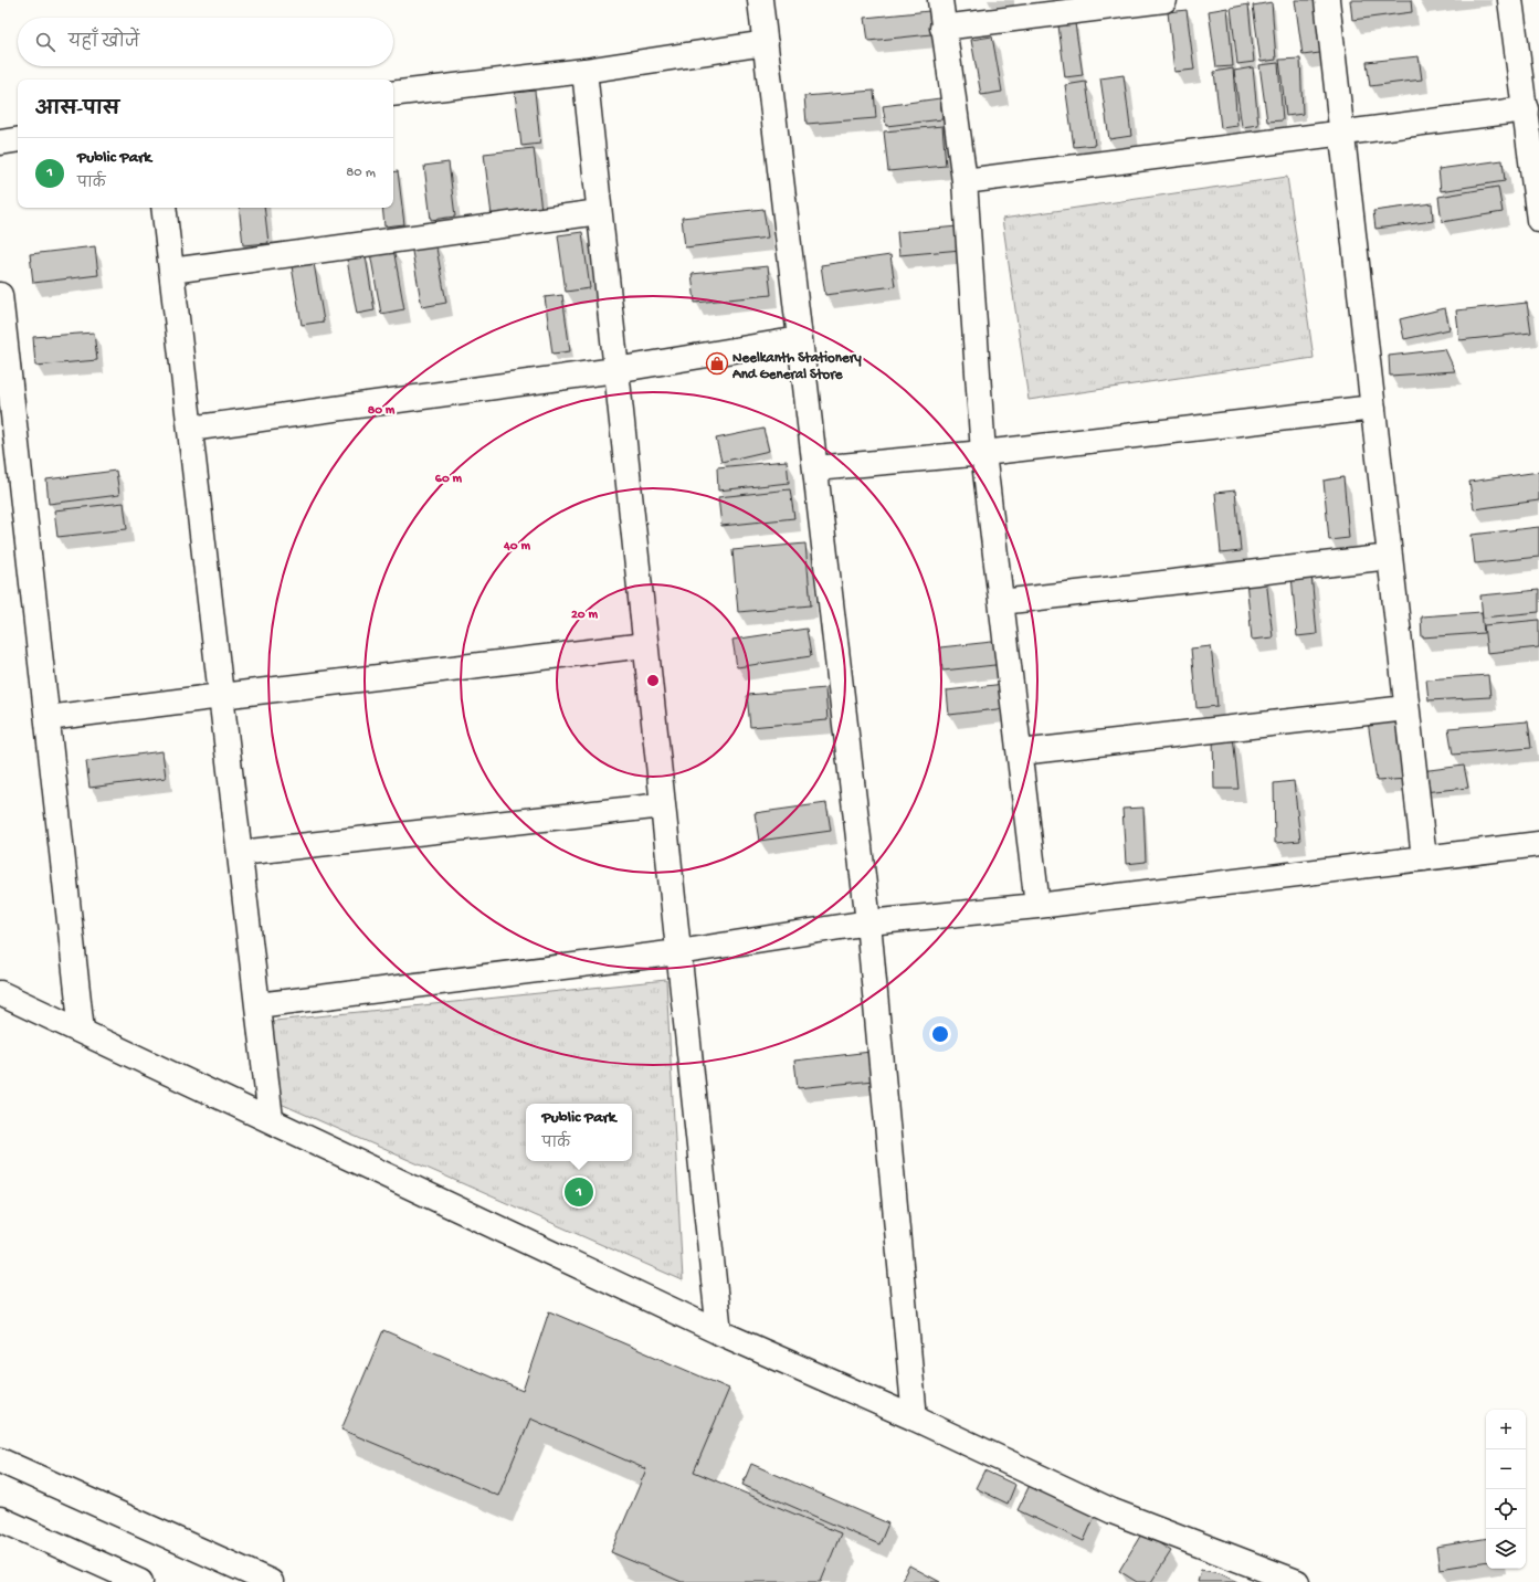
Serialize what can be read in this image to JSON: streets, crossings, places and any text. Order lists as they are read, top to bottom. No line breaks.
{"places":{"shop":["Neelkanth Stationery And General Store"]},"page":{"search":"यहाँ खोजें","heading":"आस-पास","list":[{"mark":"1","name":"Public Park","note":"पार्क","value":"80 m"}],"popup":["Public Park","पार्क"],"pins":"1","map_buttons":["+","−"]},"rings":["80 m","60 m","40 m","20 m"]}
